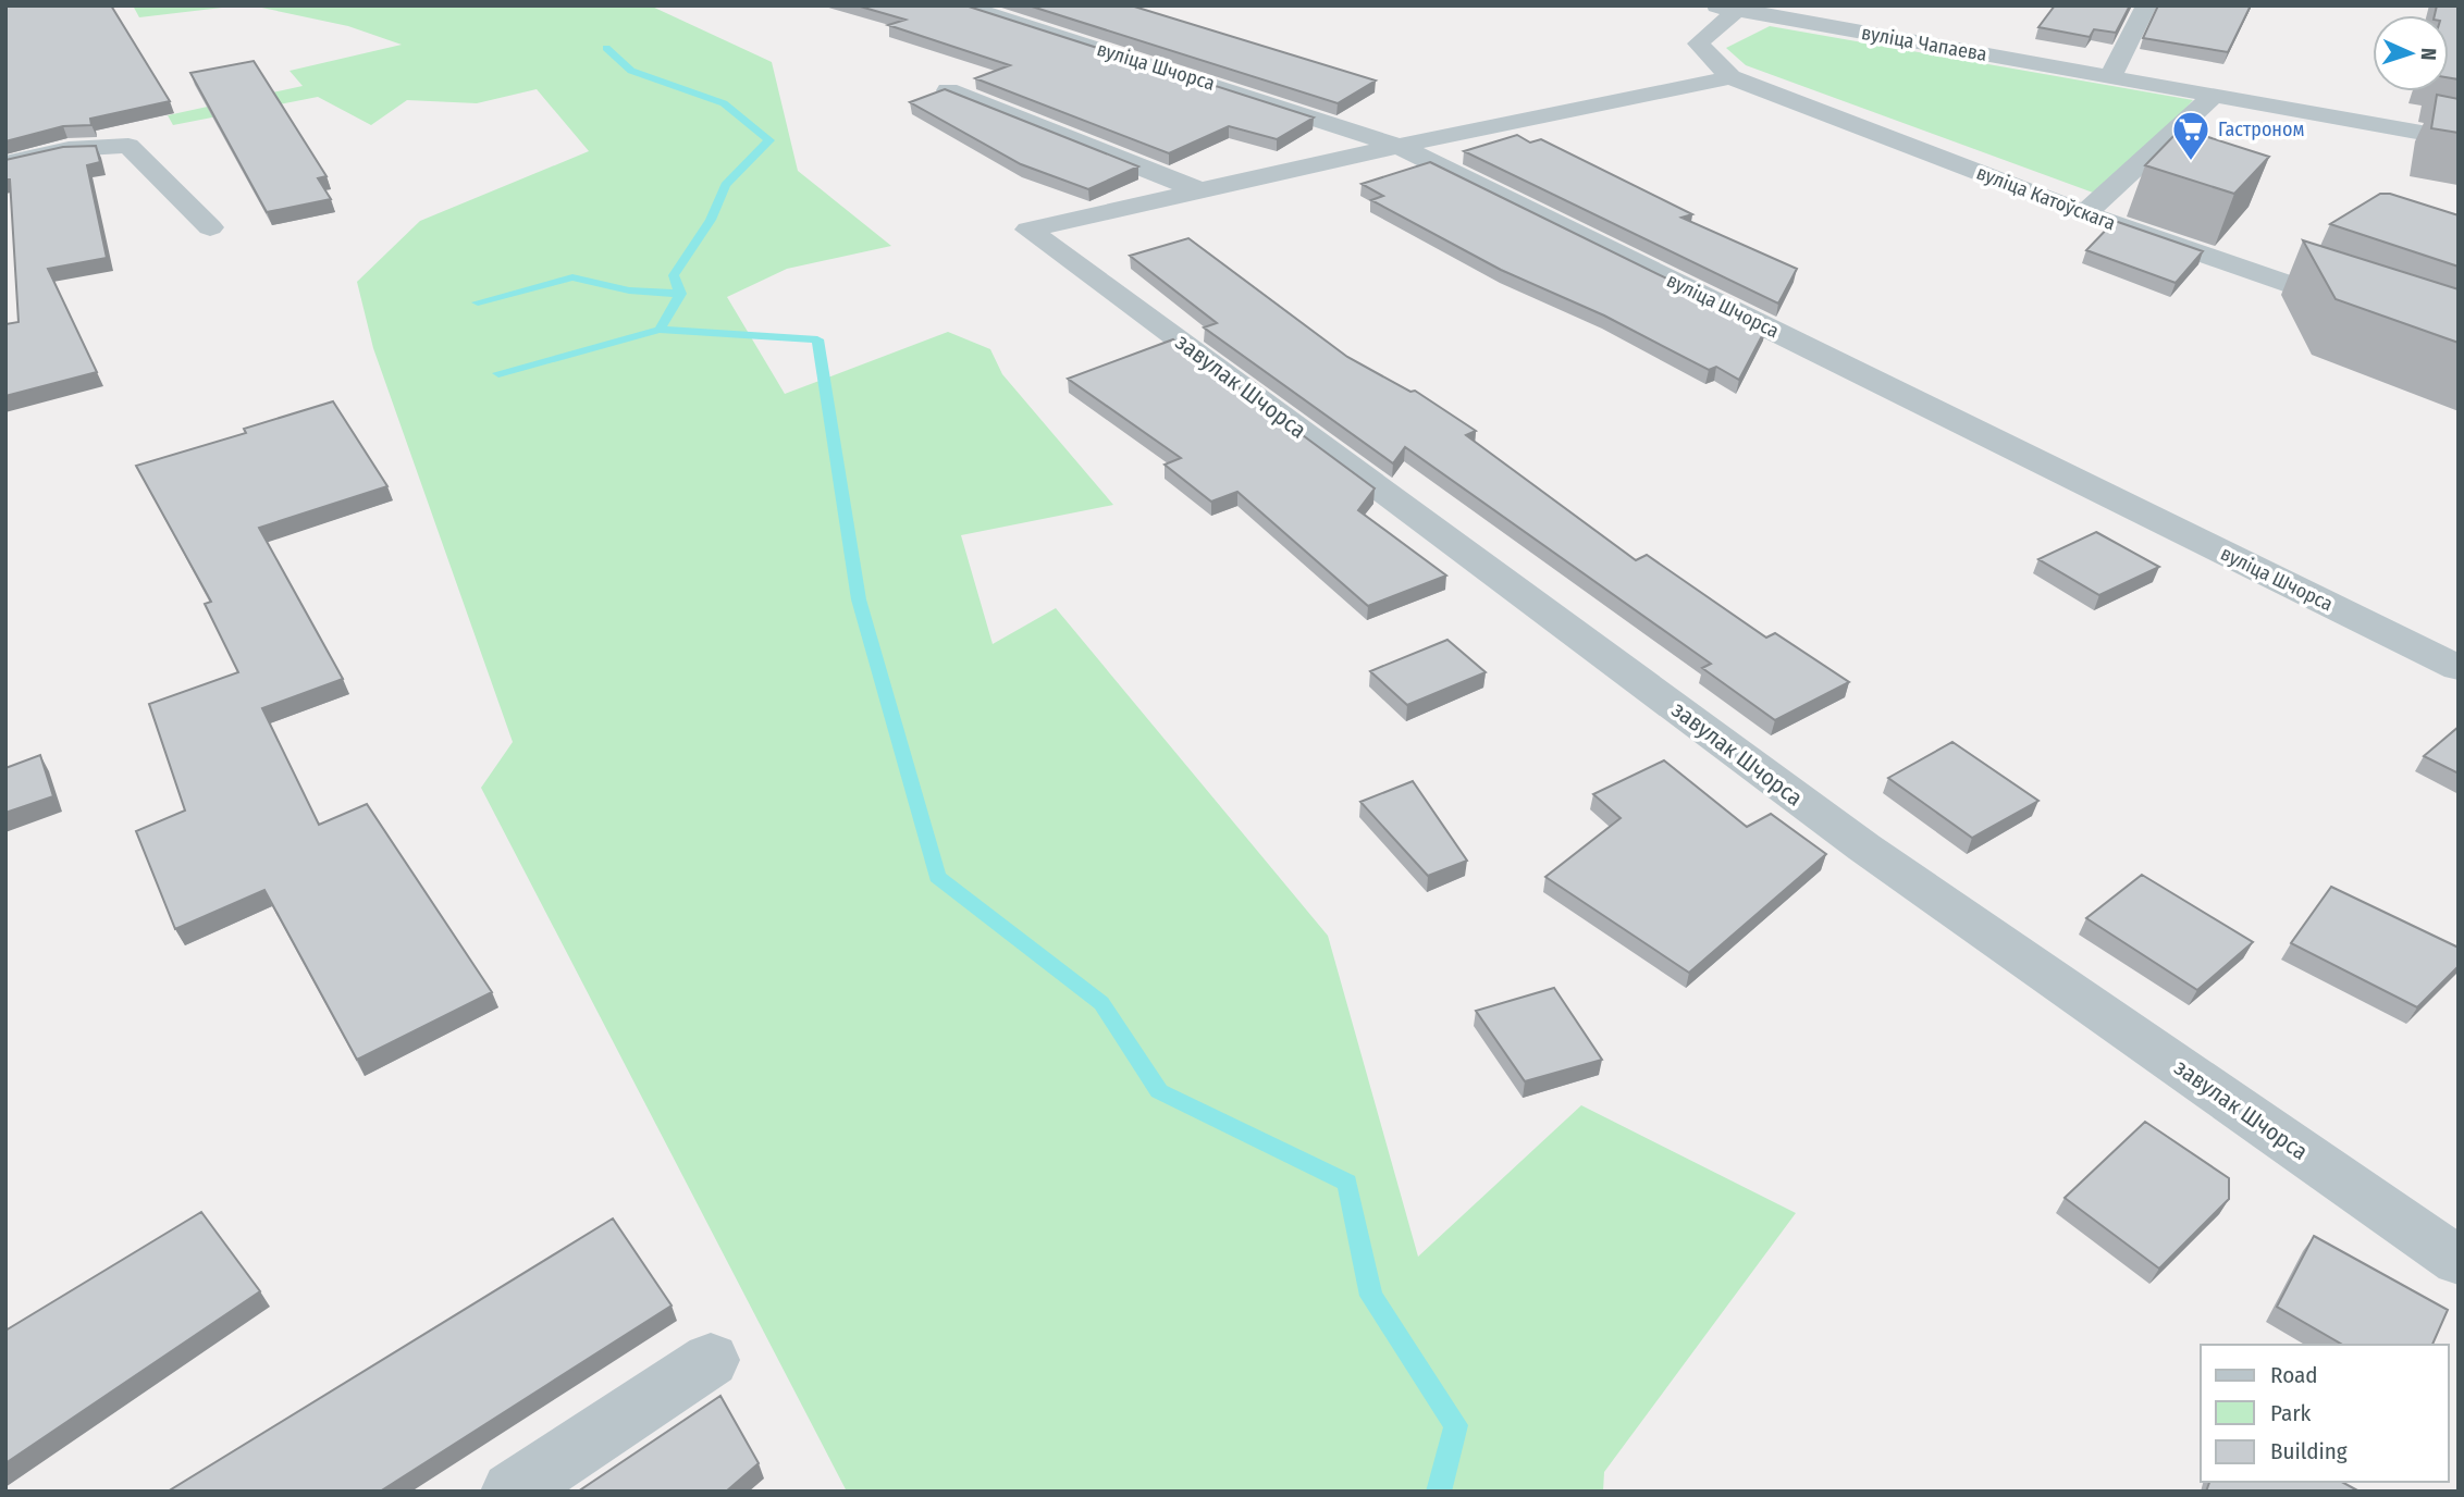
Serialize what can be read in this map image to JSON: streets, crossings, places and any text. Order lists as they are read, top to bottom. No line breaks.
{"streets":{"street":["вуліца Чапаева","вуліца Шчорса","вуліца Катоўскага","завулак Шчорса"]},"crossings":[["вуліца Чапаева","вуліца Катоўскага"]],"places":{"supermarket":["Гастроном"]},"legend":["Road","Park","Building"],"north":"right"}
